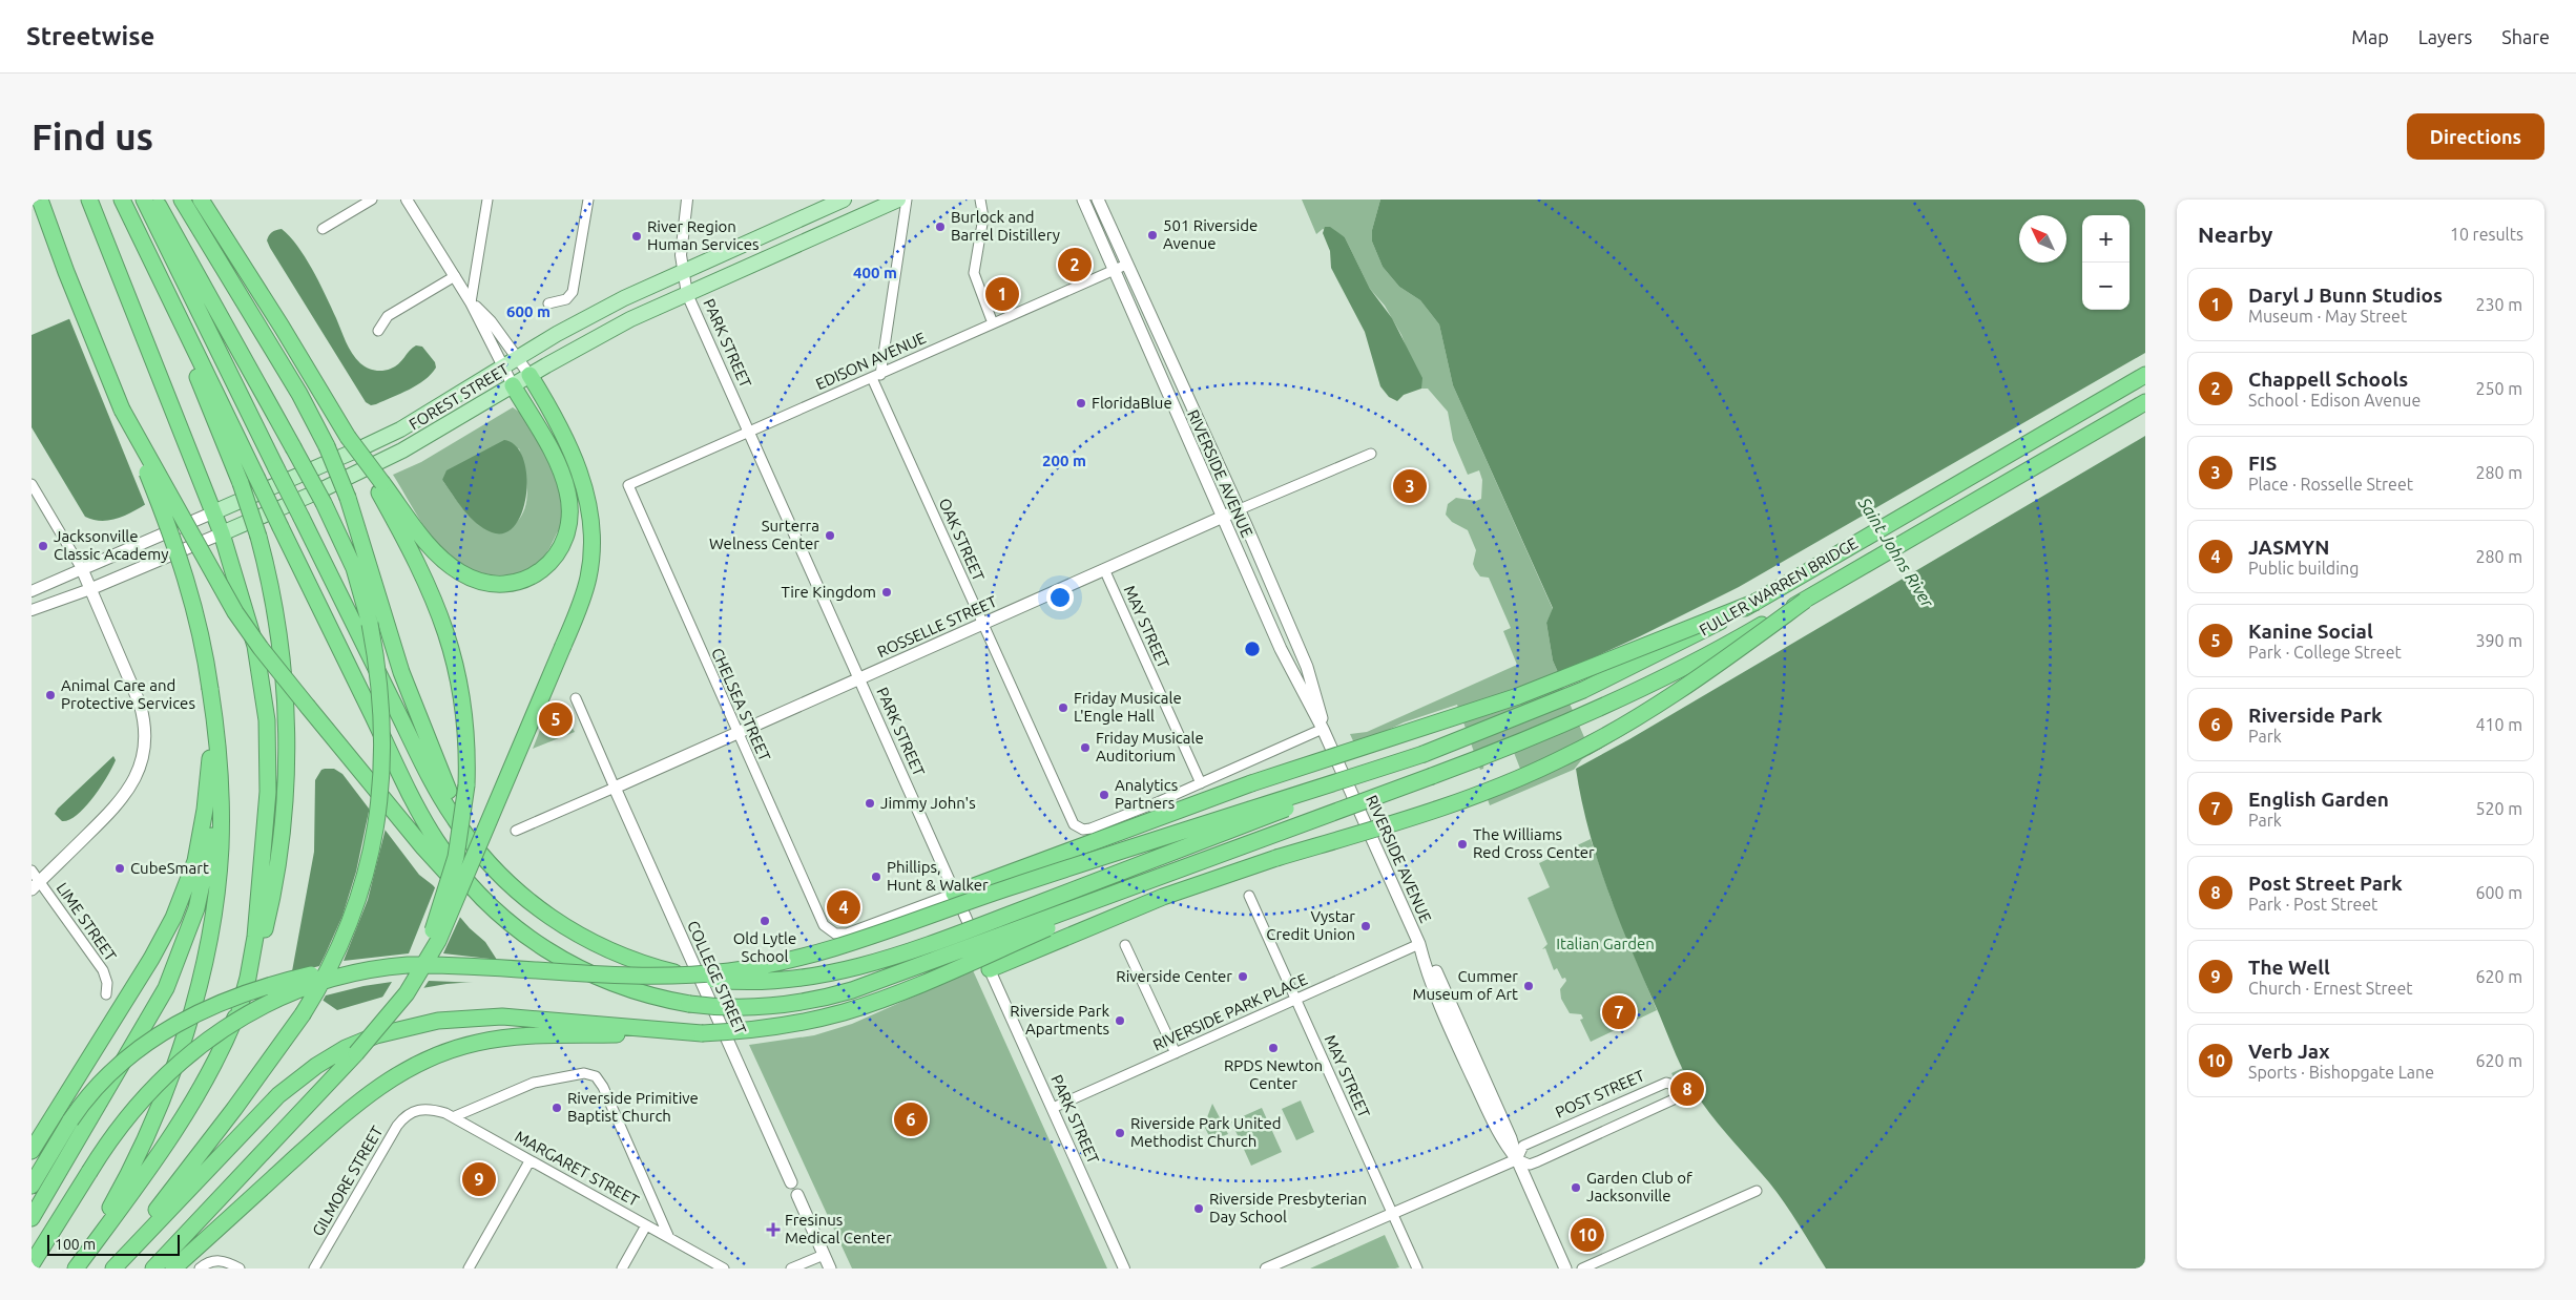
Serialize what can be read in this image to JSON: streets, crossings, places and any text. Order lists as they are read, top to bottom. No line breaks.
{"streets":{"highway":["FULLER WARREN BRIDGE"],"main road":["FOREST STREET","RIVERSIDE AVENUE","ROSSELLE STREET","COLLEGE STREET"],"street":["PARK STREET","EDISON AVENUE","OAK STREET","MAY STREET","CHELSEA STREET","LIME STREET","RIVERSIDE PARK PLACE","POST STREET","MARGARET STREET","GILMORE STREET"]},"crossings":[["PARK STREET","EDISON AVENUE"],["PARK STREET","FOREST STREET"],["PARK STREET","ROSSELLE STREET"],["PARK STREET","CHELSEA STREET"],["PARK STREET","RIVERSIDE PARK PLACE"],["EDISON AVENUE","RIVERSIDE AVENUE"],["EDISON AVENUE","OAK STREET"],["EDISON AVENUE","CHELSEA STREET"],["RIVERSIDE AVENUE","ROSSELLE STREET"],["RIVERSIDE AVENUE","RIVERSIDE PARK PLACE"],["RIVERSIDE AVENUE","POST STREET"],["OAK STREET","ROSSELLE STREET"],["OAK STREET","MAY STREET"],["ROSSELLE STREET","MAY STREET"],["ROSSELLE STREET","CHELSEA STREET"],["ROSSELLE STREET","COLLEGE STREET"],["MAY STREET","RIVERSIDE PARK PLACE"],["MAY STREET","POST STREET"],["MARGARET STREET","GILMORE STREET"]],"water":["Saint Johns River"],"parks":["Italian Garden"],"places":{"other":["Burlock and Barrel Distillery","501 Riverside Avenue","River Region Human Services","FloridaBlue","Surterra Welness Center","Jacksonville Classic Academy","Tire Kingdom","Animal Care and Protective Services","Friday Musicale L'Engle Hall","Friday Musicale Auditorium","Analytics Partners","Jimmy John's","The Williams Red Cross Center","CubeSmart","Phillips, Hunt & Walker","Old Lytle School","Vystar Credit Union","Riverside Center","Cummer Museum of Art","Riverside Park Apartments","RPDS Newton Center","Riverside Primitive Baptist Church","Riverside Park United Methodist Church","Garden Club of Jacksonville","Riverside Presbyterian Day School"],"health":["Fresinus Medical Center"]},"scale_bar":"100 m","north":"top left","page":{"header":"Streetwise","nav":["Map","Layers","Share"],"buttons":"Directions","title":"Find us","heading":["Nearby","10 results"],"map_buttons":["+","−"],"pins":["2","1","3","5","4","7","8","6","9","10"],"list":[{"mark":"1","name":"Daryl J Bunn Studios","note":"Museum · May Street","value":"230 m"},{"mark":"2","name":"Chappell Schools","note":"School · Edison Avenue","value":"250 m"},{"mark":"3","name":"FIS","note":"Place · Rosselle Street","value":"280 m"},{"mark":"4","name":"JASMYN","note":"Public building","value":"280 m"},{"mark":"5","name":"Kanine Social","note":"Park · College Street","value":"390 m"},{"mark":"6","name":"Riverside Park","note":"Park","value":"410 m"},{"mark":"7","name":"English Garden","note":"Park","value":"520 m"},{"mark":"8","name":"Post Street Park","note":"Park · Post Street","value":"600 m"},{"mark":"9","name":"The Well","note":"Church · Ernest Street","value":"620 m"},{"mark":"10","name":"Verb Jax","note":"Sports · Bishopgate Lane","value":"620 m"}],"scale":"100 m"},"rings":["400 m","600 m","200 m"]}
